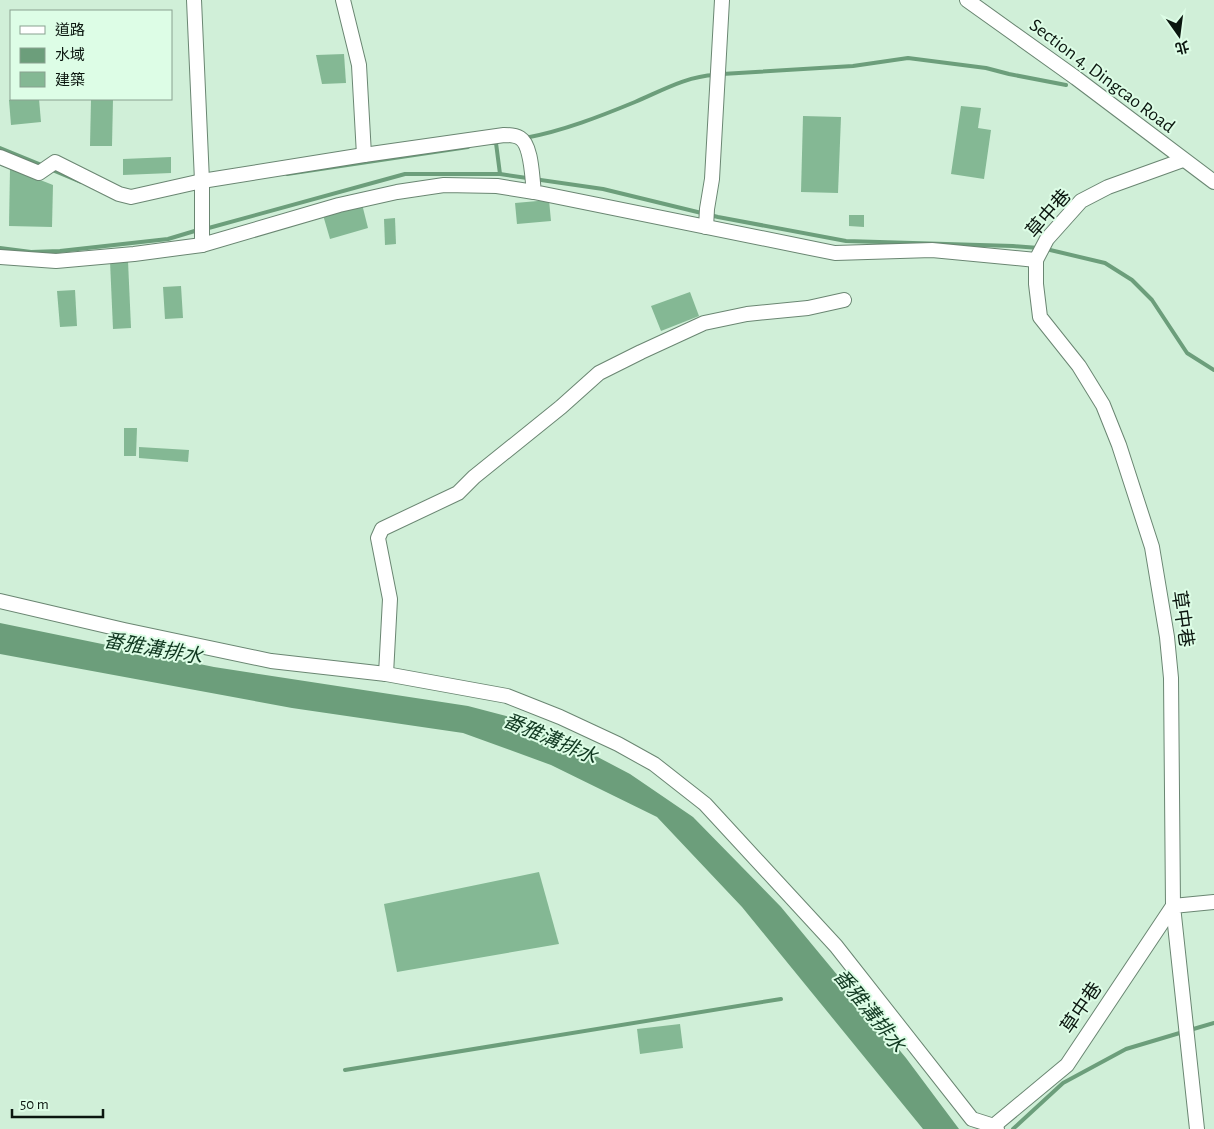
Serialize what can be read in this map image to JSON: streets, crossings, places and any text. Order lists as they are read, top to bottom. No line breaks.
{"streets":{"street":["Section 4, Dingcao Road","草中巷"]},"crossings":[["Section 4, Dingcao Road","草中巷"]],"water":["番雅溝排水"],"legend":["道路","水域","建築"],"scale_bar":"50 m","north":"bottom"}
